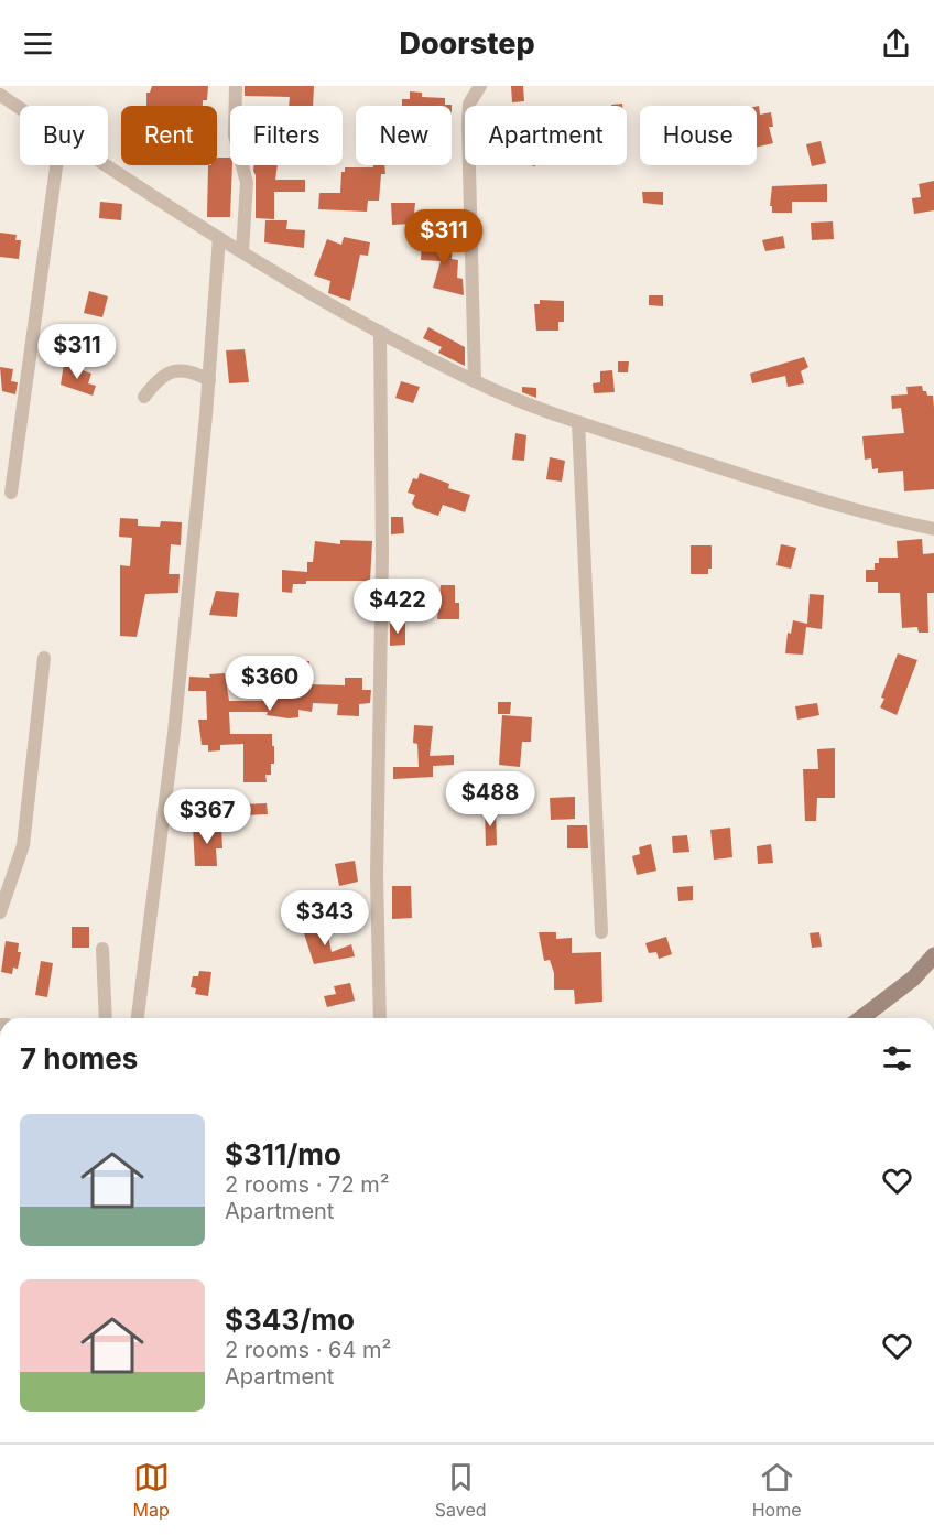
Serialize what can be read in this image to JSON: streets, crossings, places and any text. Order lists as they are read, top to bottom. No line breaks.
{"page":{"header":"Doorstep","chip":["Buy","Rent","Filters","New","Apartment","House"],"price":["$311","$311","$422","$360","$488","$367","$343"],"heading":"7 homes","list":[{"name":"$311/mo","note":"2 rooms · 72 m² · Apartment"},{"name":"$343/mo","note":"2 rooms · 64 m² · Apartment"}],"tabs":["Map","Saved","Home"]}}
